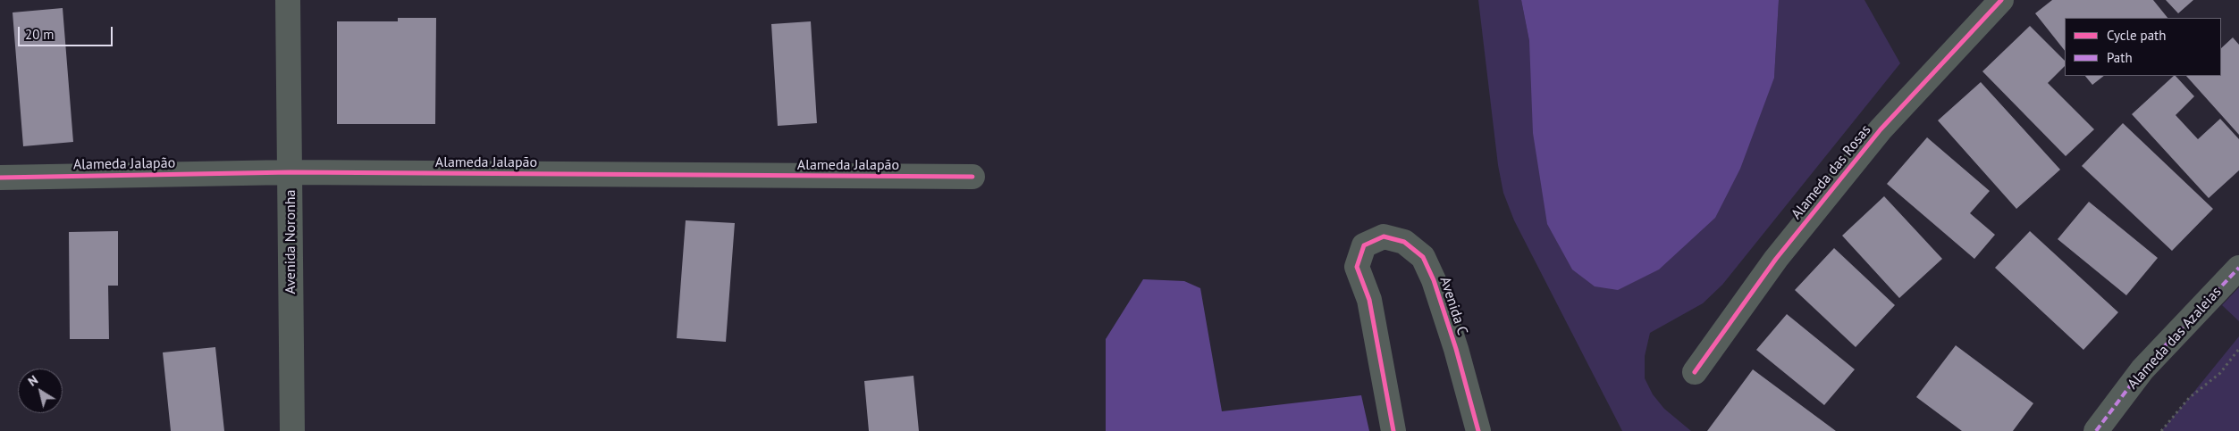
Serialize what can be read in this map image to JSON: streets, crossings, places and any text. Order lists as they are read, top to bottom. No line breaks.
{"streets":{"street":["Alameda Jalapão","Alameda das Rosas","Avenida Noronha","Avenida C","Alameda das Azaleias"]},"crossings":[["Alameda Jalapão","Avenida Noronha"]],"legend":["Cycle path","Path"],"scale_bar":"20 m","north":"top left"}
